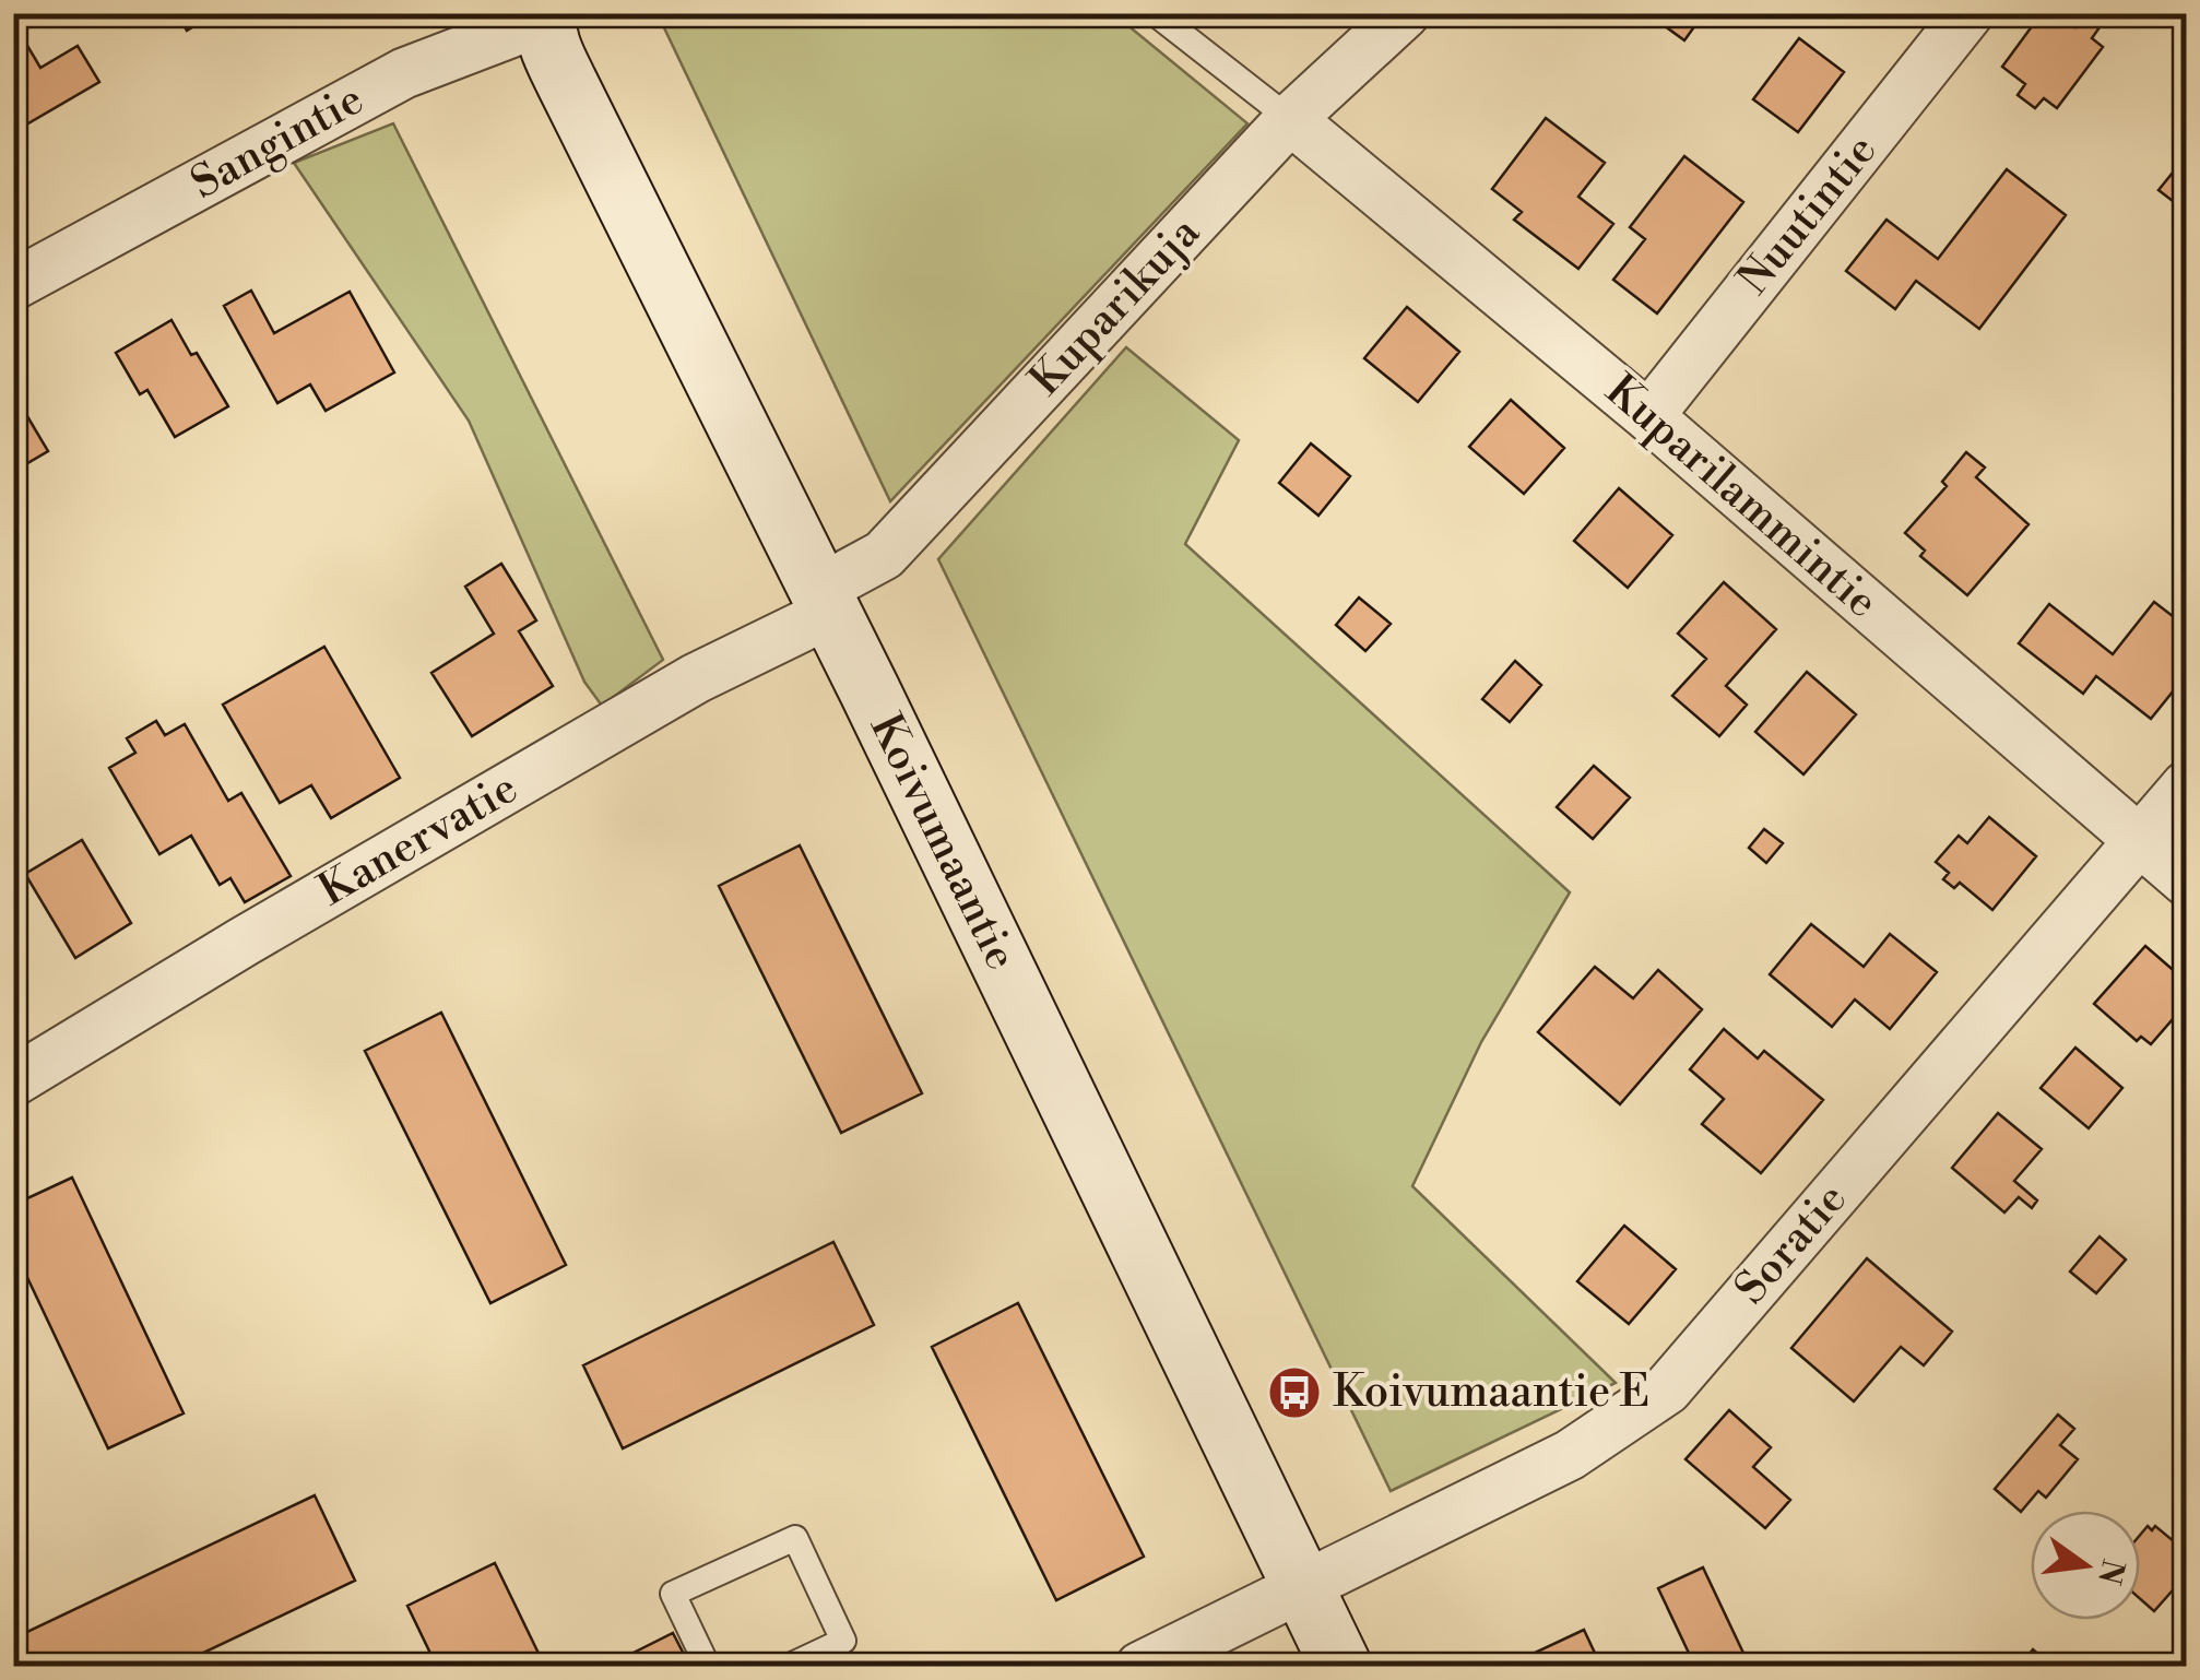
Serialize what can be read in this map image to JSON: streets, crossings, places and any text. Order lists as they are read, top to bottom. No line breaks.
{"streets":{"street":["Sangintie","Nuutintie","Kuparikuja","Kuparilammintie","Kanervatie","Koivumaantie","Soratie"]},"crossings":[["Sangintie","Koivumaantie"],["Nuutintie","Kuparilammintie"],["Kuparikuja","Kuparilammintie"],["Kuparikuja","Kanervatie"],["Kuparikuja","Koivumaantie"],["Kuparilammintie","Soratie"],["Kanervatie","Koivumaantie"],["Koivumaantie","Soratie"]],"places":{"bus stop":["Koivumaantie E"]},"north":"right"}
